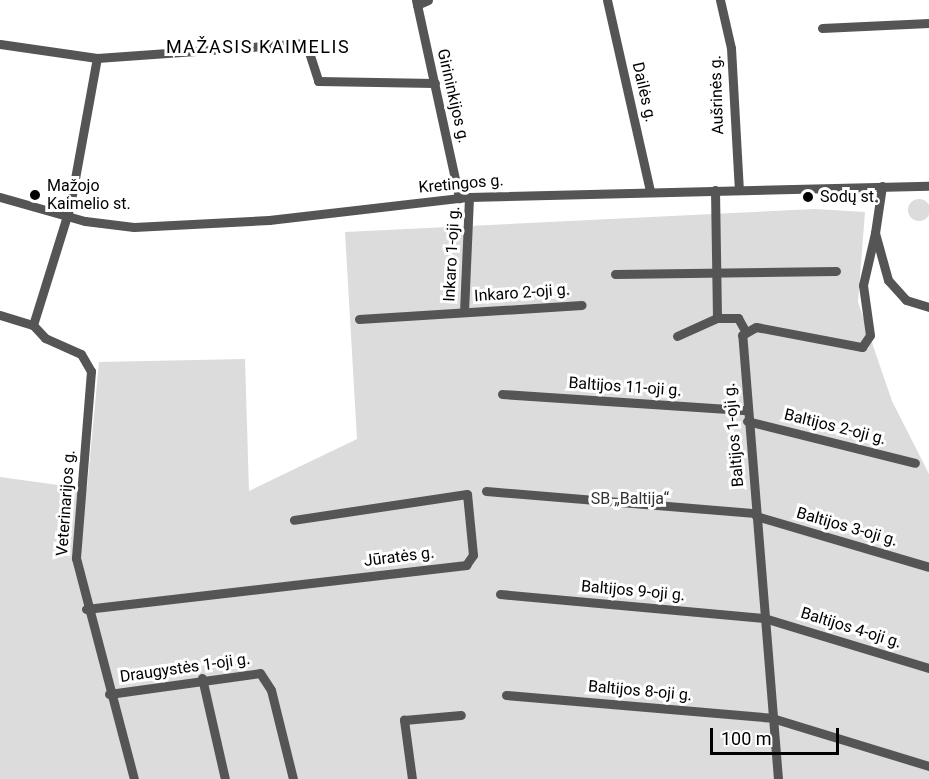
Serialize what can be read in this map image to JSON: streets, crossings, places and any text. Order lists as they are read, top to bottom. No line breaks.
{"streets":{"street":["Dailės g.","Aušrinės g.","Girininkijos g.","Kretingos g.","Inkaro 1-oji g.","Inkaro 2-oji g.","Baltijos 11-oji g.","Baltijos 2-oji g.","Baltijos 1-oji g.","Veterinarijos g.","Baltijos 3-oji g.","Jūratės g.","Baltijos 9-oji g.","Baltijos 4-oji g.","Draugystės 1-oji g.","Baltijos 8-oji g."]},"crossings":[["Dailės g.","Kretingos g."],["Aušrinės g.","Kretingos g."],["Girininkijos g.","Kretingos g."],["Kretingos g.","Inkaro 1-oji g."],["Inkaro 1-oji g.","Inkaro 2-oji g."],["Baltijos 11-oji g.","Baltijos 1-oji g."],["Baltijos 2-oji g.","Baltijos 1-oji g."],["Baltijos 1-oji g.","Baltijos 3-oji g."],["Baltijos 1-oji g.","Baltijos 9-oji g."],["Baltijos 1-oji g.","Baltijos 4-oji g."],["Baltijos 1-oji g.","Baltijos 8-oji g."],["Veterinarijos g.","Jūratės g."],["Veterinarijos g.","Draugystės 1-oji g."],["Baltijos 9-oji g.","Baltijos 4-oji g."]],"districts":["MAŽASIS KAIMELIS"],"parks":["SB „Baltija“"],"places":["Mažojo Kaimelio st.","Sodų st."],"scale_bar":"100 m"}
